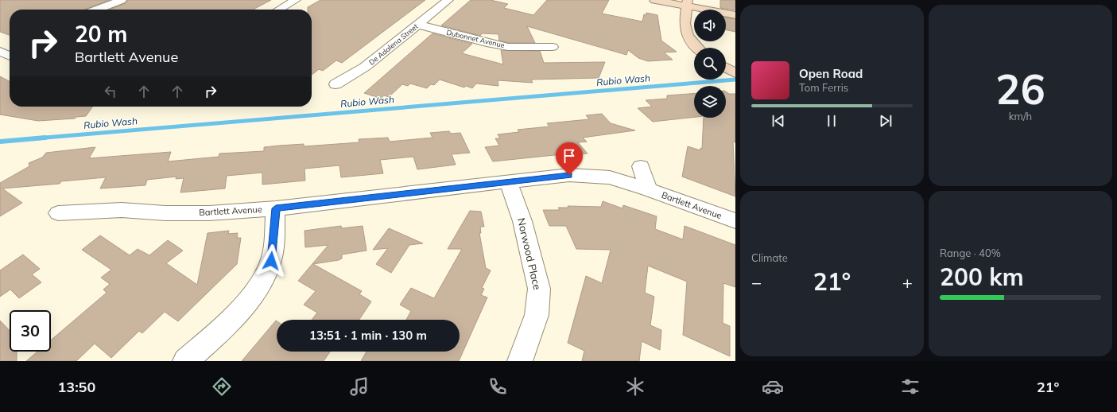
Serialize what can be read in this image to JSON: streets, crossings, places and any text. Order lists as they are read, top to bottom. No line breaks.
{"streets":{"street":["Dubonnet Avenue","De Adalena Street","Bartlett Avenue","Norwood Place"]},"crossings":[["Dubonnet Avenue","De Adalena Street"],["Bartlett Avenue","Norwood Place"]],"water":["Rubio Wash"],"page":{"tile":[["26","km/h"],"Climate",["Range · 40%","200 km"]],"turn":["20 m","Bartlett Avenue"],"song":["Open Road","Tom Ferris"],"heat":["−","21°","+"],"limit":"30","trip":"13:51 · 1 min · 130 m","tabs":["13:50","21°"]}}
